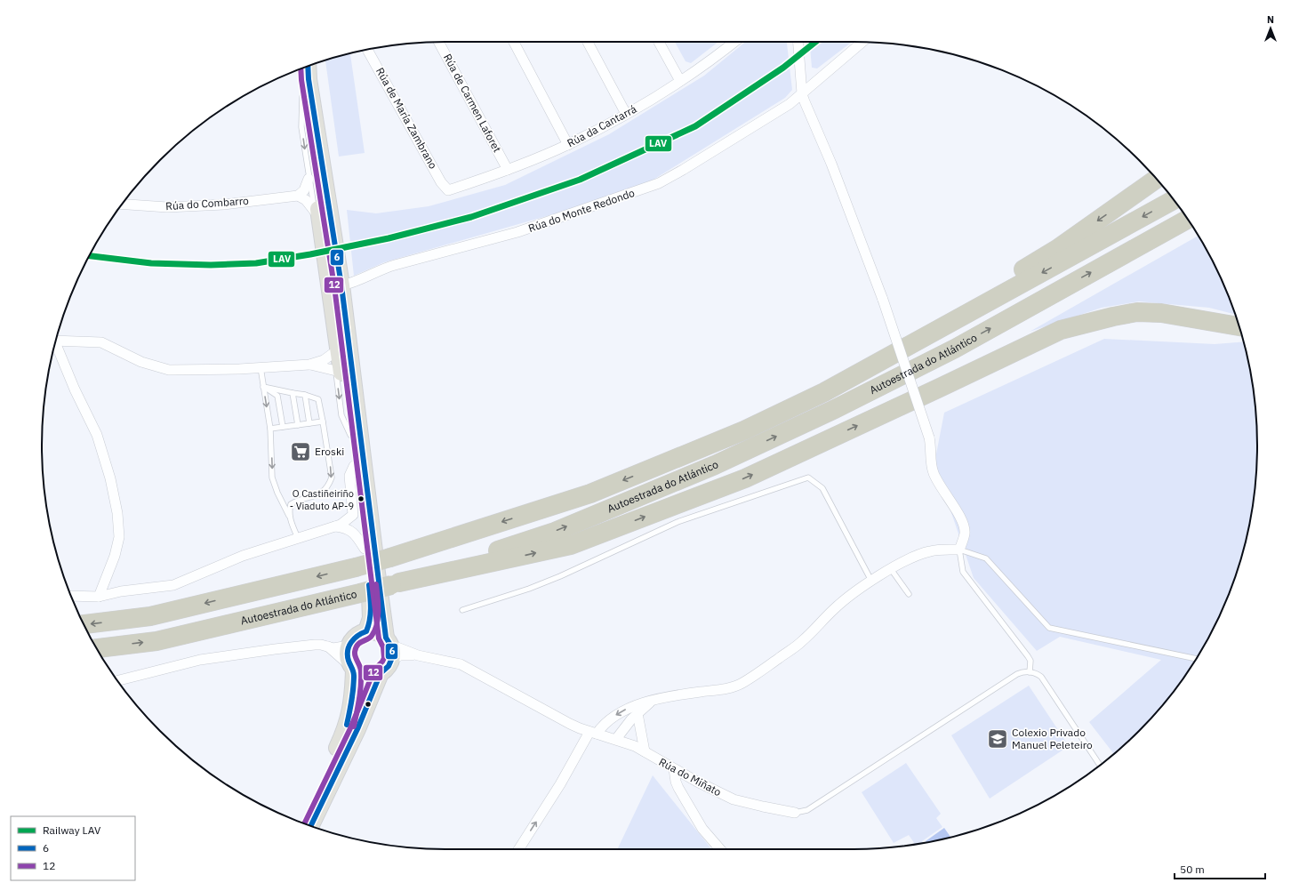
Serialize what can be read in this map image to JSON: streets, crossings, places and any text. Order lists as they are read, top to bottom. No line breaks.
{"streets":{"highway":["Autoestrada do Atlántico"],"street":["Rúa de Carmen Laforet","Rúa de María Zambrano","Rúa da Cantarrá","Rúa do Combarro","Rúa do Monte Redondo","Rúa do Miñato"]},"crossings":[["Rúa de Carmen Laforet","Rúa da Cantarrá"],["Rúa de María Zambrano","Rúa da Cantarrá"]],"places":{"supermarket":["Eroski"],"other":["O Castiñeiriño - Viaduto AP-9"],"school or university":["Colexio Privado Manuel Peleteiro"]},"lines":["rail line LAV","transit line 6","transit line 12"],"legend":["Railway LAV","6","12"],"scale_bar":"50 m","north":"top"}
